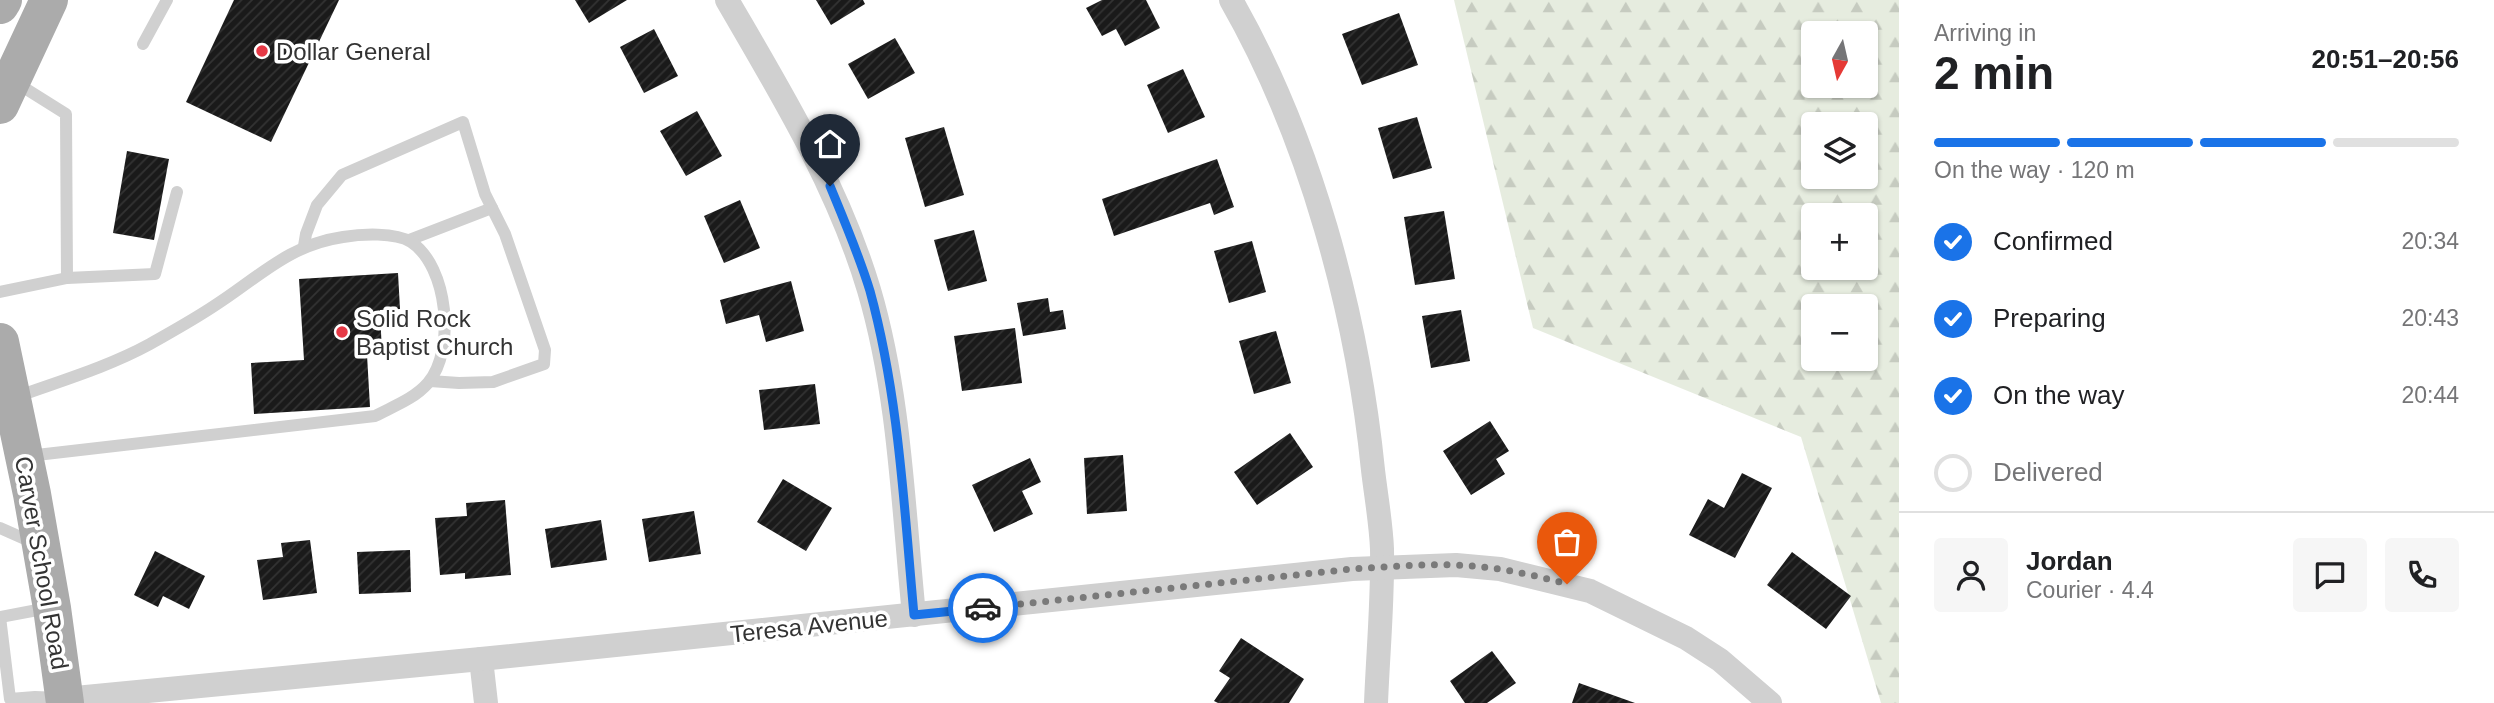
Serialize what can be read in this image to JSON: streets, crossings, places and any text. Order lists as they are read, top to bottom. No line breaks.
{"streets":{"main road":["Carver School Road"],"street":["Teresa Avenue"]},"crossings":[["Carver School Road","Teresa Avenue"]],"places":["Dollar General","Solid Rock Baptist Church"],"north":"bottom","page":{"heading":["2 min","Arriving in","20:51–20:56"],"panel":["Jordan","Courier · 4.4"],"map_buttons":["+","−"],"bar":"On the way · 120 m","list":[["Confirmed","20:34"],["Preparing","20:43"],["On the way","20:44"],"Delivered"]}}
